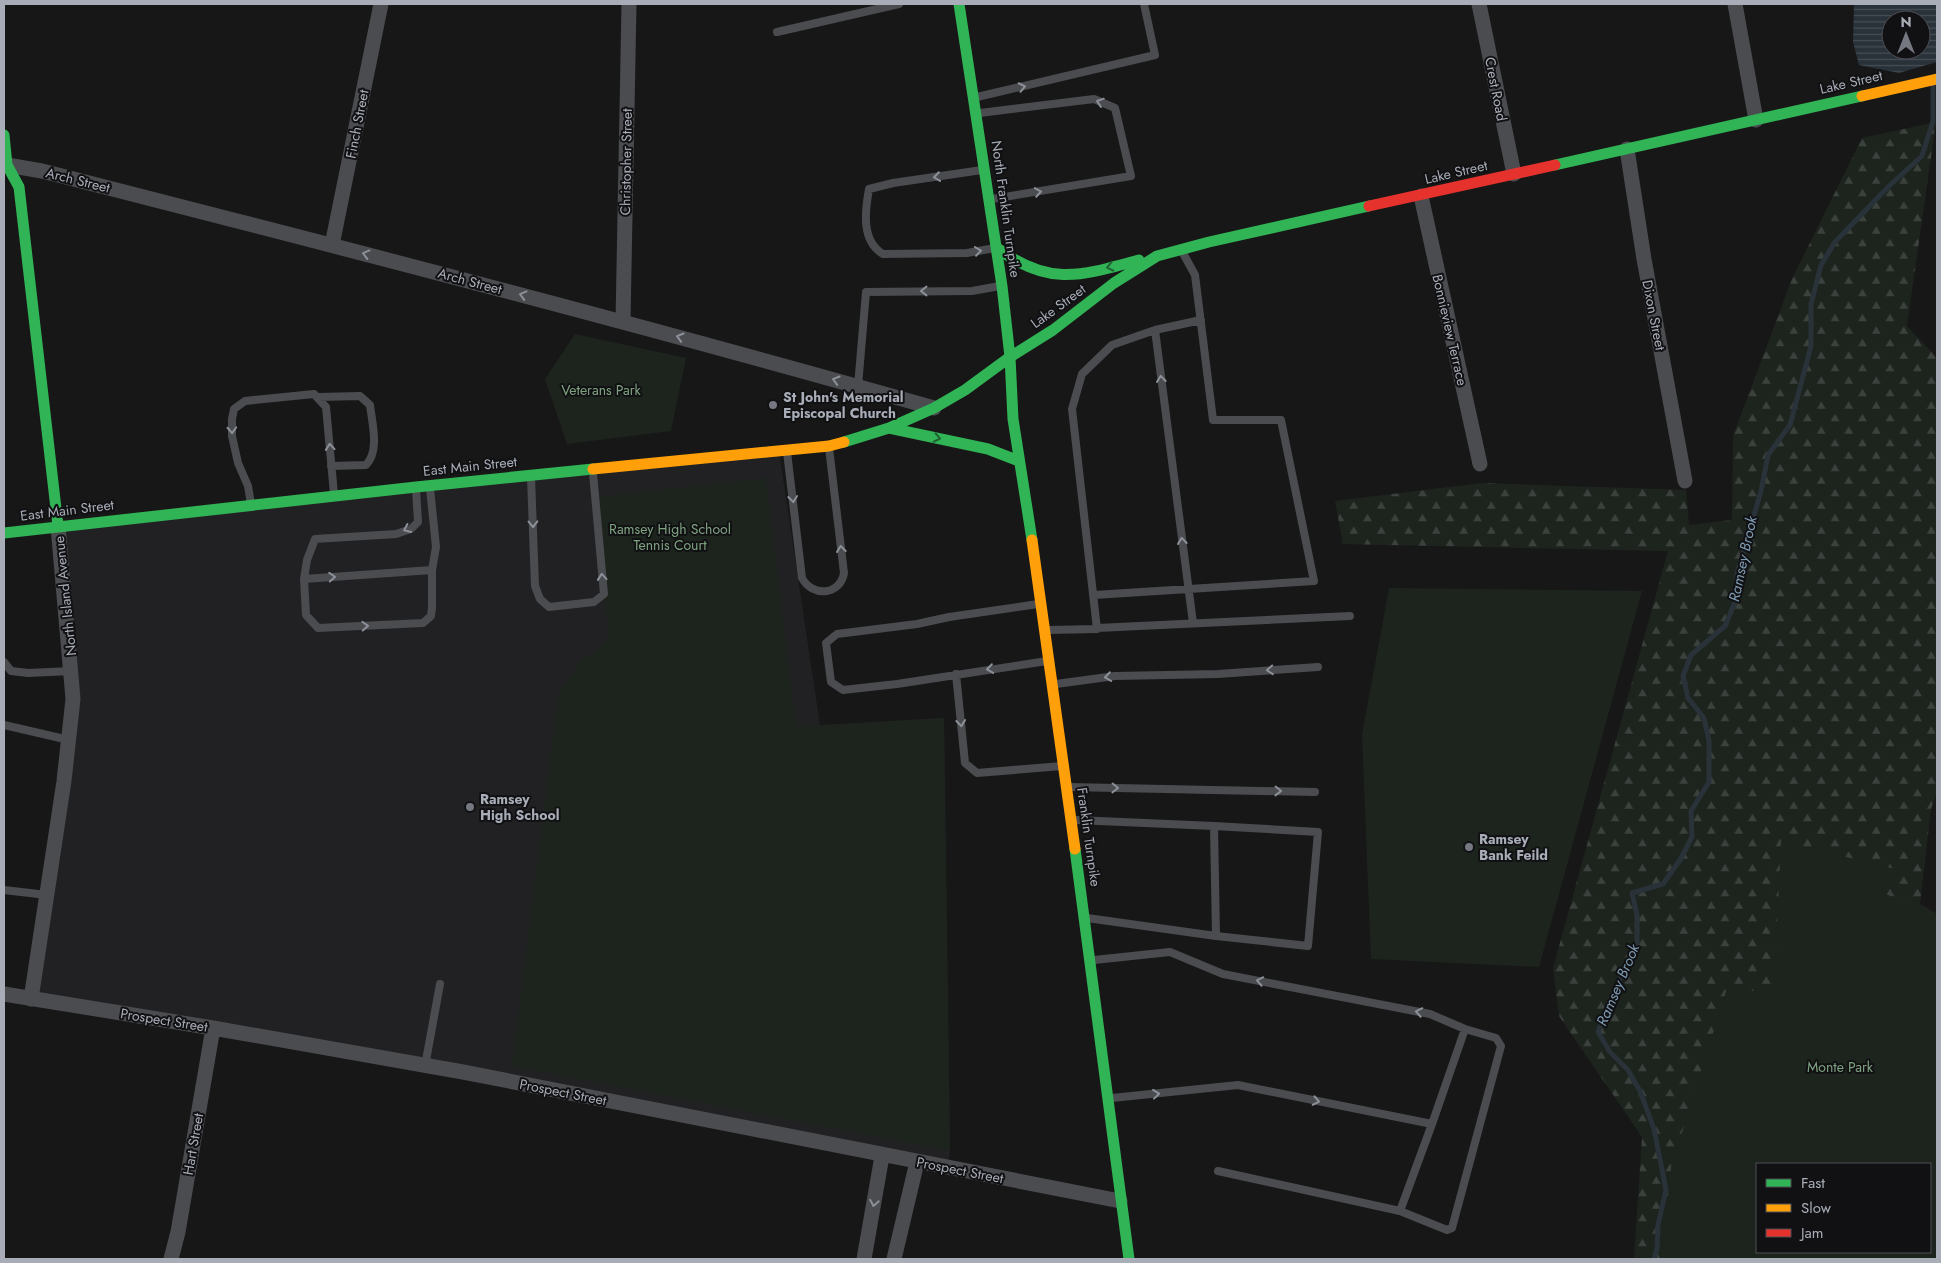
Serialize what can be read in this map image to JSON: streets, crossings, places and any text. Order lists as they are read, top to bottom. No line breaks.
{"streets":{"main road":["Lake Street","North Franklin Turnpike","East Main Street","North Island Avenue","Franklin Turnpike"],"street":["Crest Road","Finch Street","Christopher Street","Arch Street","Dixon Street","Bonnieview Terrace","Prospect Street","Hart Street"]},"crossings":[["Lake Street","Crest Road"],["Lake Street","Arch Street"],["Lake Street","North Franklin Turnpike"],["Lake Street","Dixon Street"],["Lake Street","Bonnieview Terrace"],["Lake Street","East Main Street"],["Finch Street","Arch Street"],["Christopher Street","Arch Street"],["Arch Street","East Main Street"],["Arch Street","North Island Avenue"],["North Franklin Turnpike","Franklin Turnpike"],["East Main Street","North Island Avenue"],["North Island Avenue","Prospect Street"],["Franklin Turnpike","Prospect Street"],["Prospect Street","Hart Street"]],"one_way":["Arch Street"],"water":["Ramsey Brook"],"parks":["Veterans Park","Ramsey High School Tennis Court","Monte Park"],"places":["St John's Memorial Episcopal Church","Ramsey High School","Ramsey Bank Feild"],"legend":["Fast","Slow","Jam"],"north":"top"}
